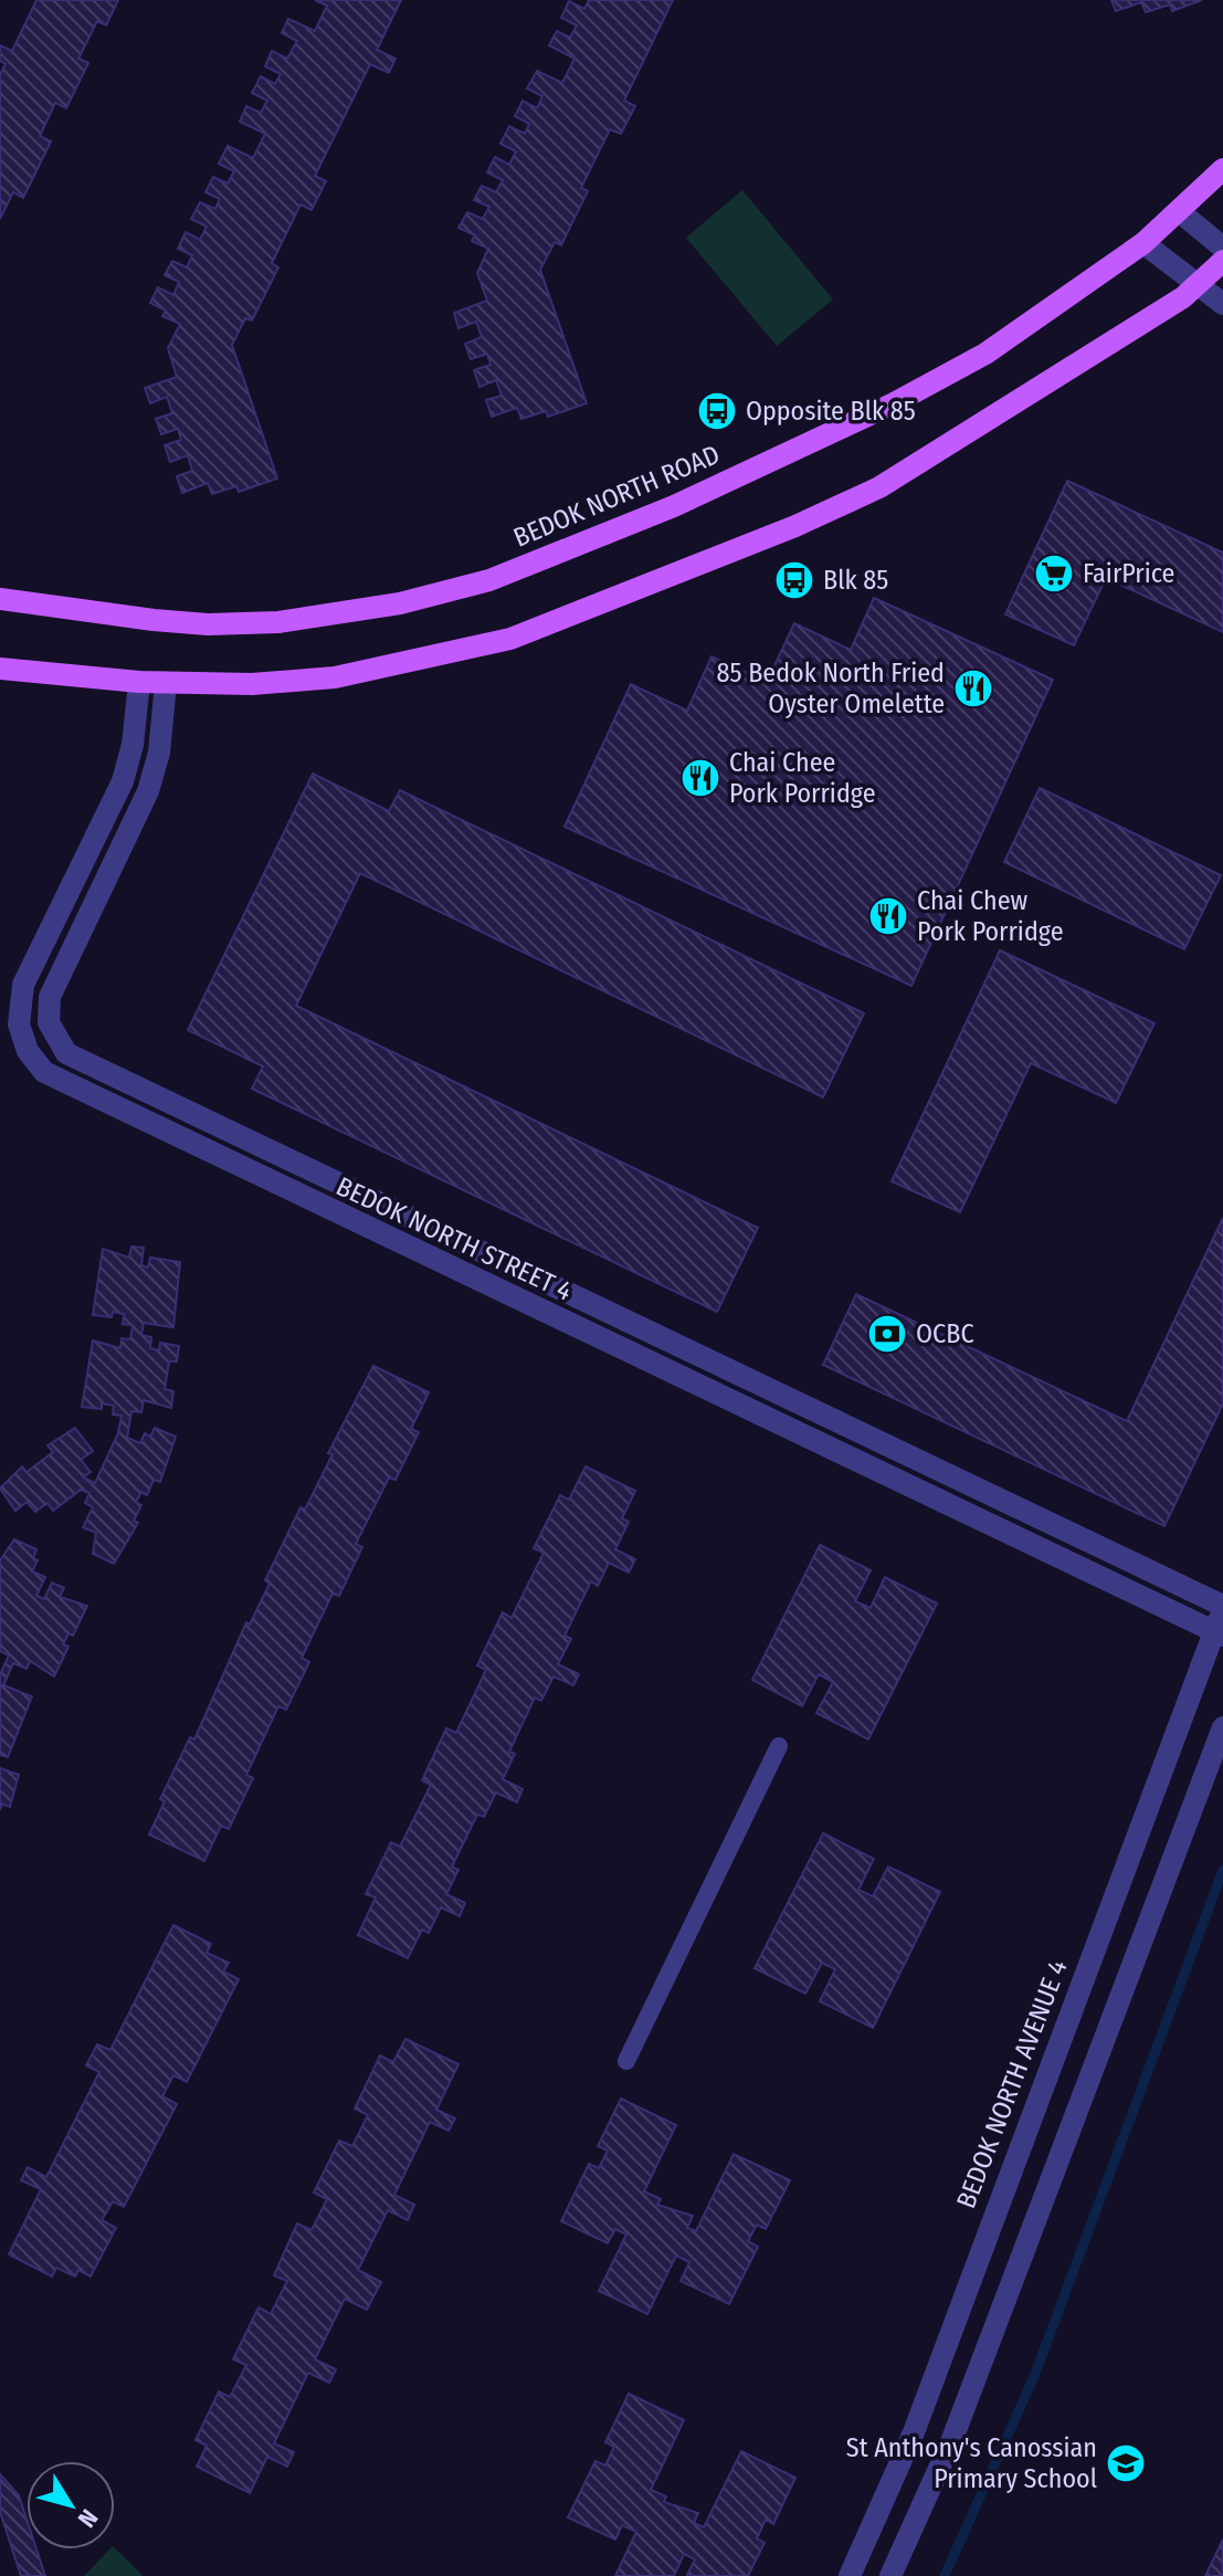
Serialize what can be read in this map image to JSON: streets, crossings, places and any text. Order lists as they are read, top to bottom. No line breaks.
{"streets":{"main road":["BEDOK NORTH ROAD"],"street":["BEDOK NORTH STREET 4","BEDOK NORTH AVENUE 4"]},"crossings":[["BEDOK NORTH STREET 4","BEDOK NORTH AVENUE 4"]],"places":{"bus stop":["Opposite Blk 85","Blk 85"],"supermarket":["FairPrice"],"restaurant":["85 Bedok North Fried Oyster Omelette","Chai Chee Pork Porridge","Chai Chew Pork Porridge"],"bank":["OCBC"],"school or university":["St Anthony's Canossian Primary School"]},"north":"bottom right"}
